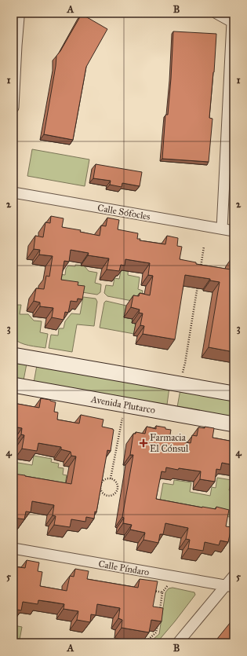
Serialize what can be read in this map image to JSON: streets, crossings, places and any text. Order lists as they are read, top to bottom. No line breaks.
{"streets":{"main road":["Avenida Plutarco"],"street":["Calle Sófocles","Calle Píndaro"]},"places":{"health":["Farmacia El Cónsul"]},"grid":{"columns":["A","B"],"rows":["1","2","3","4","5"]}}
